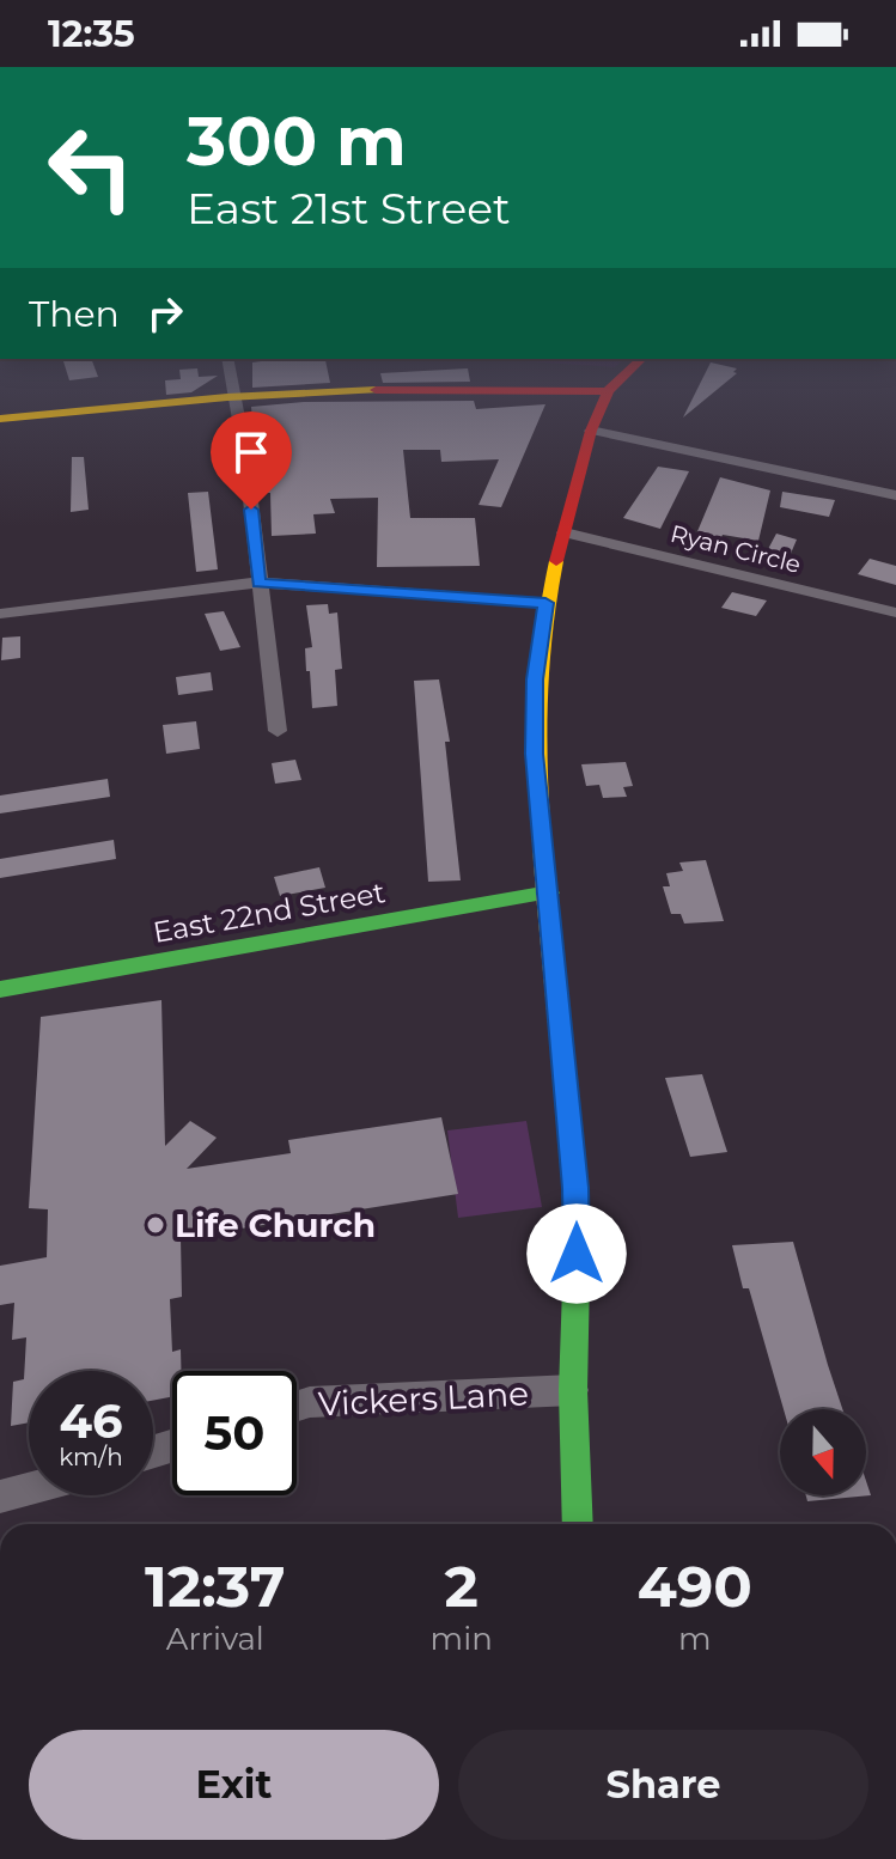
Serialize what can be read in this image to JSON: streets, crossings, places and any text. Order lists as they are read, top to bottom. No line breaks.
{"streets":{"main road":["East 22nd Street"],"street":["Ryan Circle","Vickers Lane"]},"places":["Life Church"],"north":"bottom","page":{"status":"12:35","turn":["300 m","East 21st Street"],"then":"Then","speed":"46 km/h","limit":"50","eta":["12:37","Arrival","2","min","490","m"],"buttons":["Exit","Share"]}}
